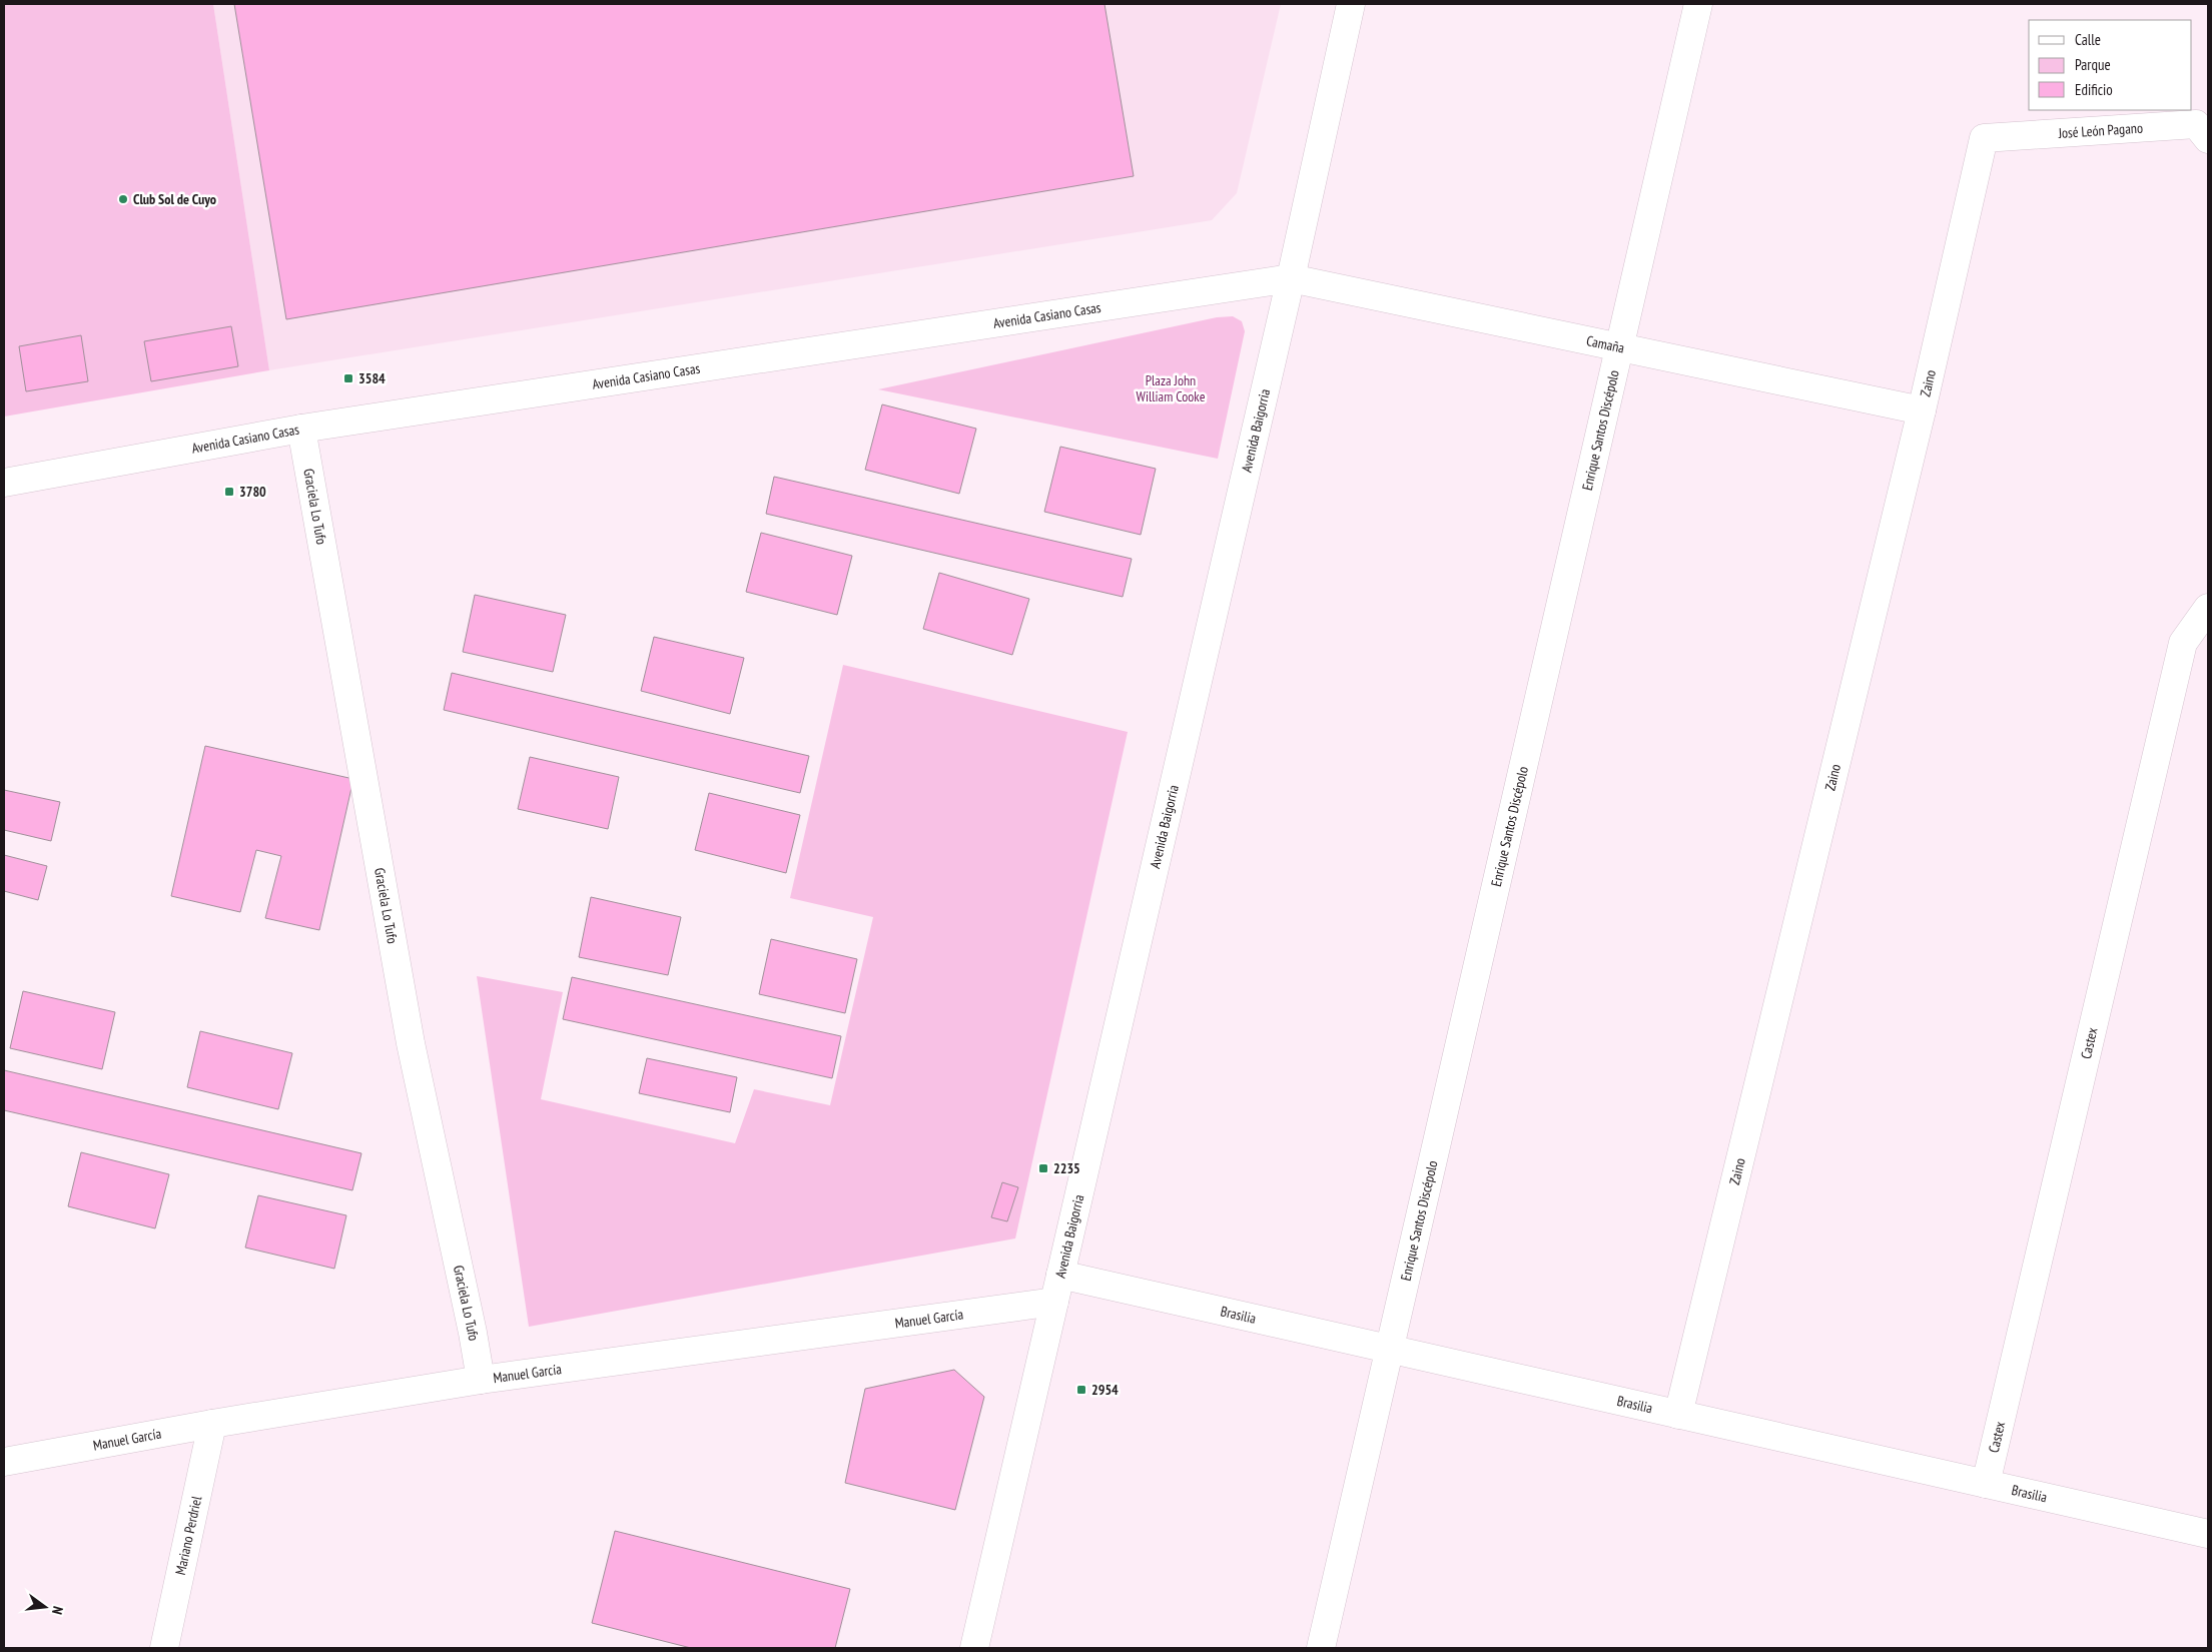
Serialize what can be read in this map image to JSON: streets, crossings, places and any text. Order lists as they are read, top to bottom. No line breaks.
{"streets":{"street":["José León Pagano","Avenida Casiano Casas","Camaña","Zaino","Enrique Santos Discépolo","Avenida Baigorria","Graciela Lo Tufo","Castex","Brasilia","Manuel García","Mariano Perdriel"]},"crossings":[["José León Pagano","Zaino"],["Avenida Casiano Casas","Camaña"],["Avenida Casiano Casas","Avenida Baigorria"],["Avenida Casiano Casas","Graciela Lo Tufo"],["Camaña","Zaino"],["Camaña","Enrique Santos Discépolo"],["Camaña","Avenida Baigorria"],["Zaino","Brasilia"],["Enrique Santos Discépolo","Brasilia"],["Avenida Baigorria","Brasilia"],["Avenida Baigorria","Manuel García"],["Graciela Lo Tufo","Manuel García"],["Castex","Brasilia"],["Manuel García","Mariano Perdriel"]],"parks":["Plaza John William Cooke"],"places":{"other":["Club Sol de Cuyo"],"transit":["3584","3780","2235","2954"]},"legend":["Calle","Parque","Edificio"],"north":"right"}
